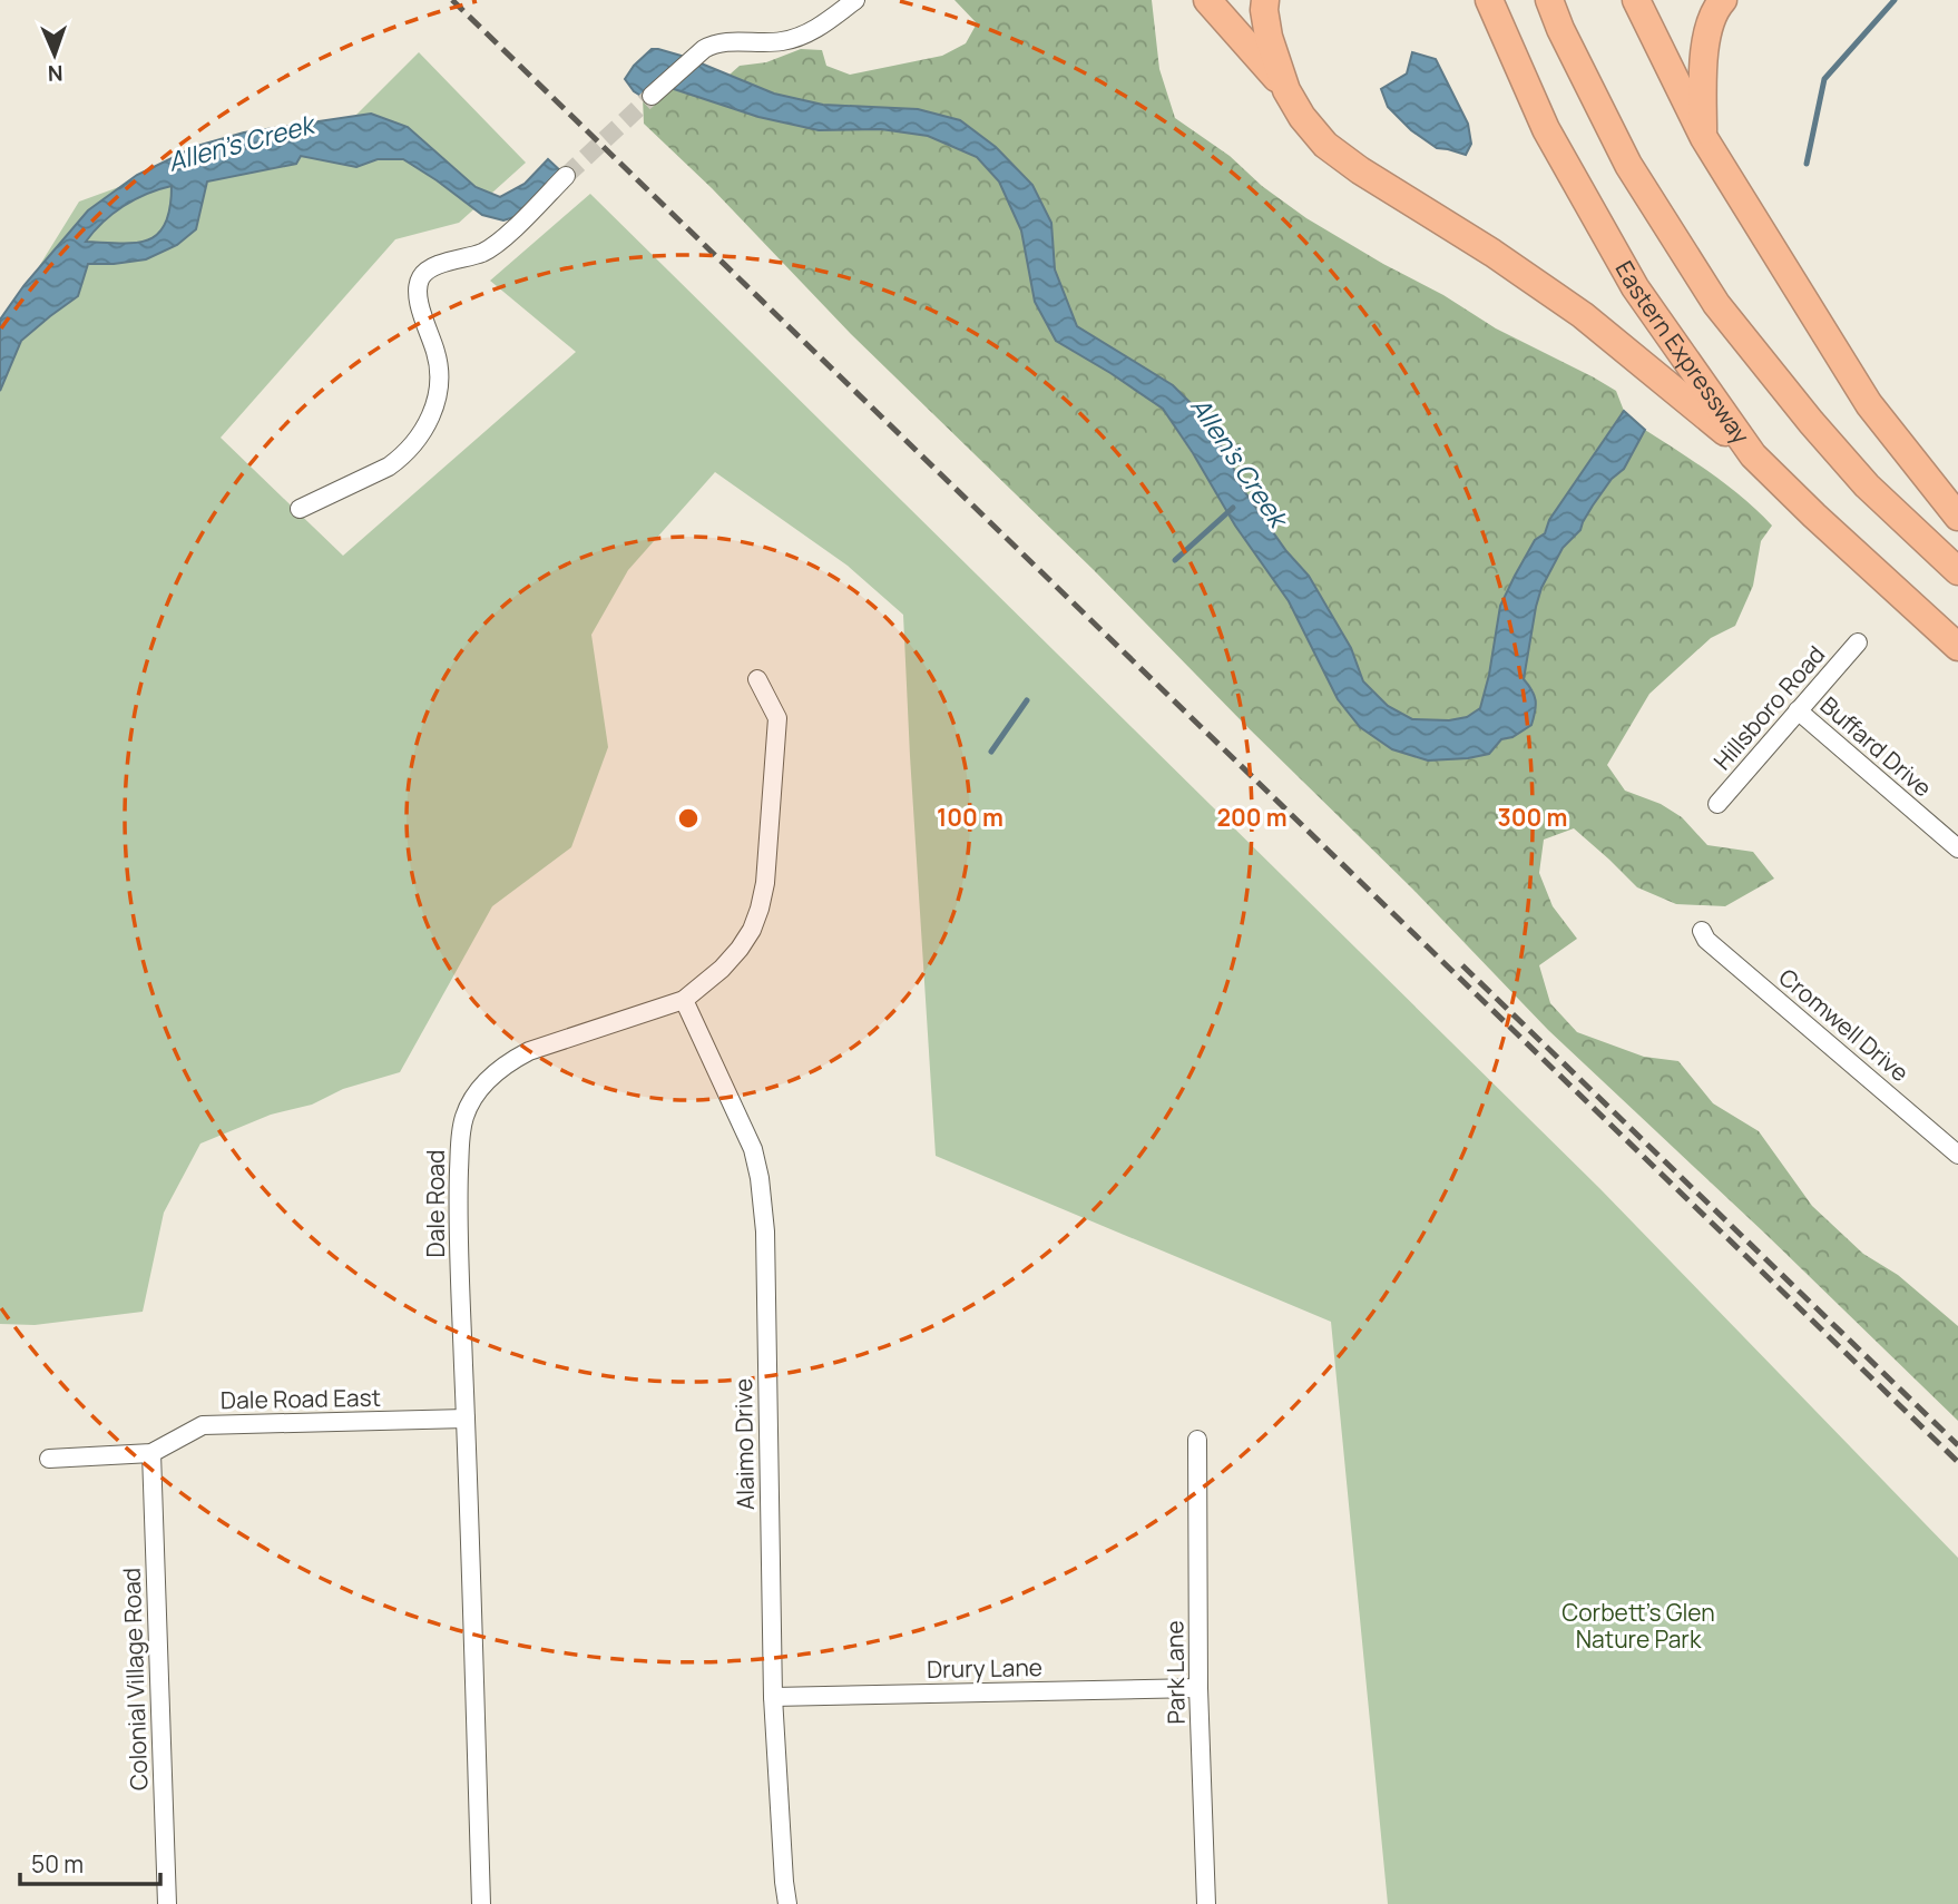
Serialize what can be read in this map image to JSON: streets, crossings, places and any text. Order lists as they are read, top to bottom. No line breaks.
{"streets":{"highway":["Eastern Expressway"],"street":["Hillsboro Road","Buffard Drive","Cromwell Drive","Dale Road","Dale Road East","Alaimo Drive","Drury Lane","Park Lane","Colonial Village Road"]},"crossings":[["Hillsboro Road","Buffard Drive"],["Dale Road","Dale Road East"],["Dale Road","Alaimo Drive"],["Dale Road East","Colonial Village Road"],["Alaimo Drive","Drury Lane"],["Drury Lane","Park Lane"]],"water":["Allen's Creek"],"parks":["Corbett's Glen Nature Park"],"scale_bar":"50 m","north":"bottom","rings":["100 m","200 m","300 m"]}
